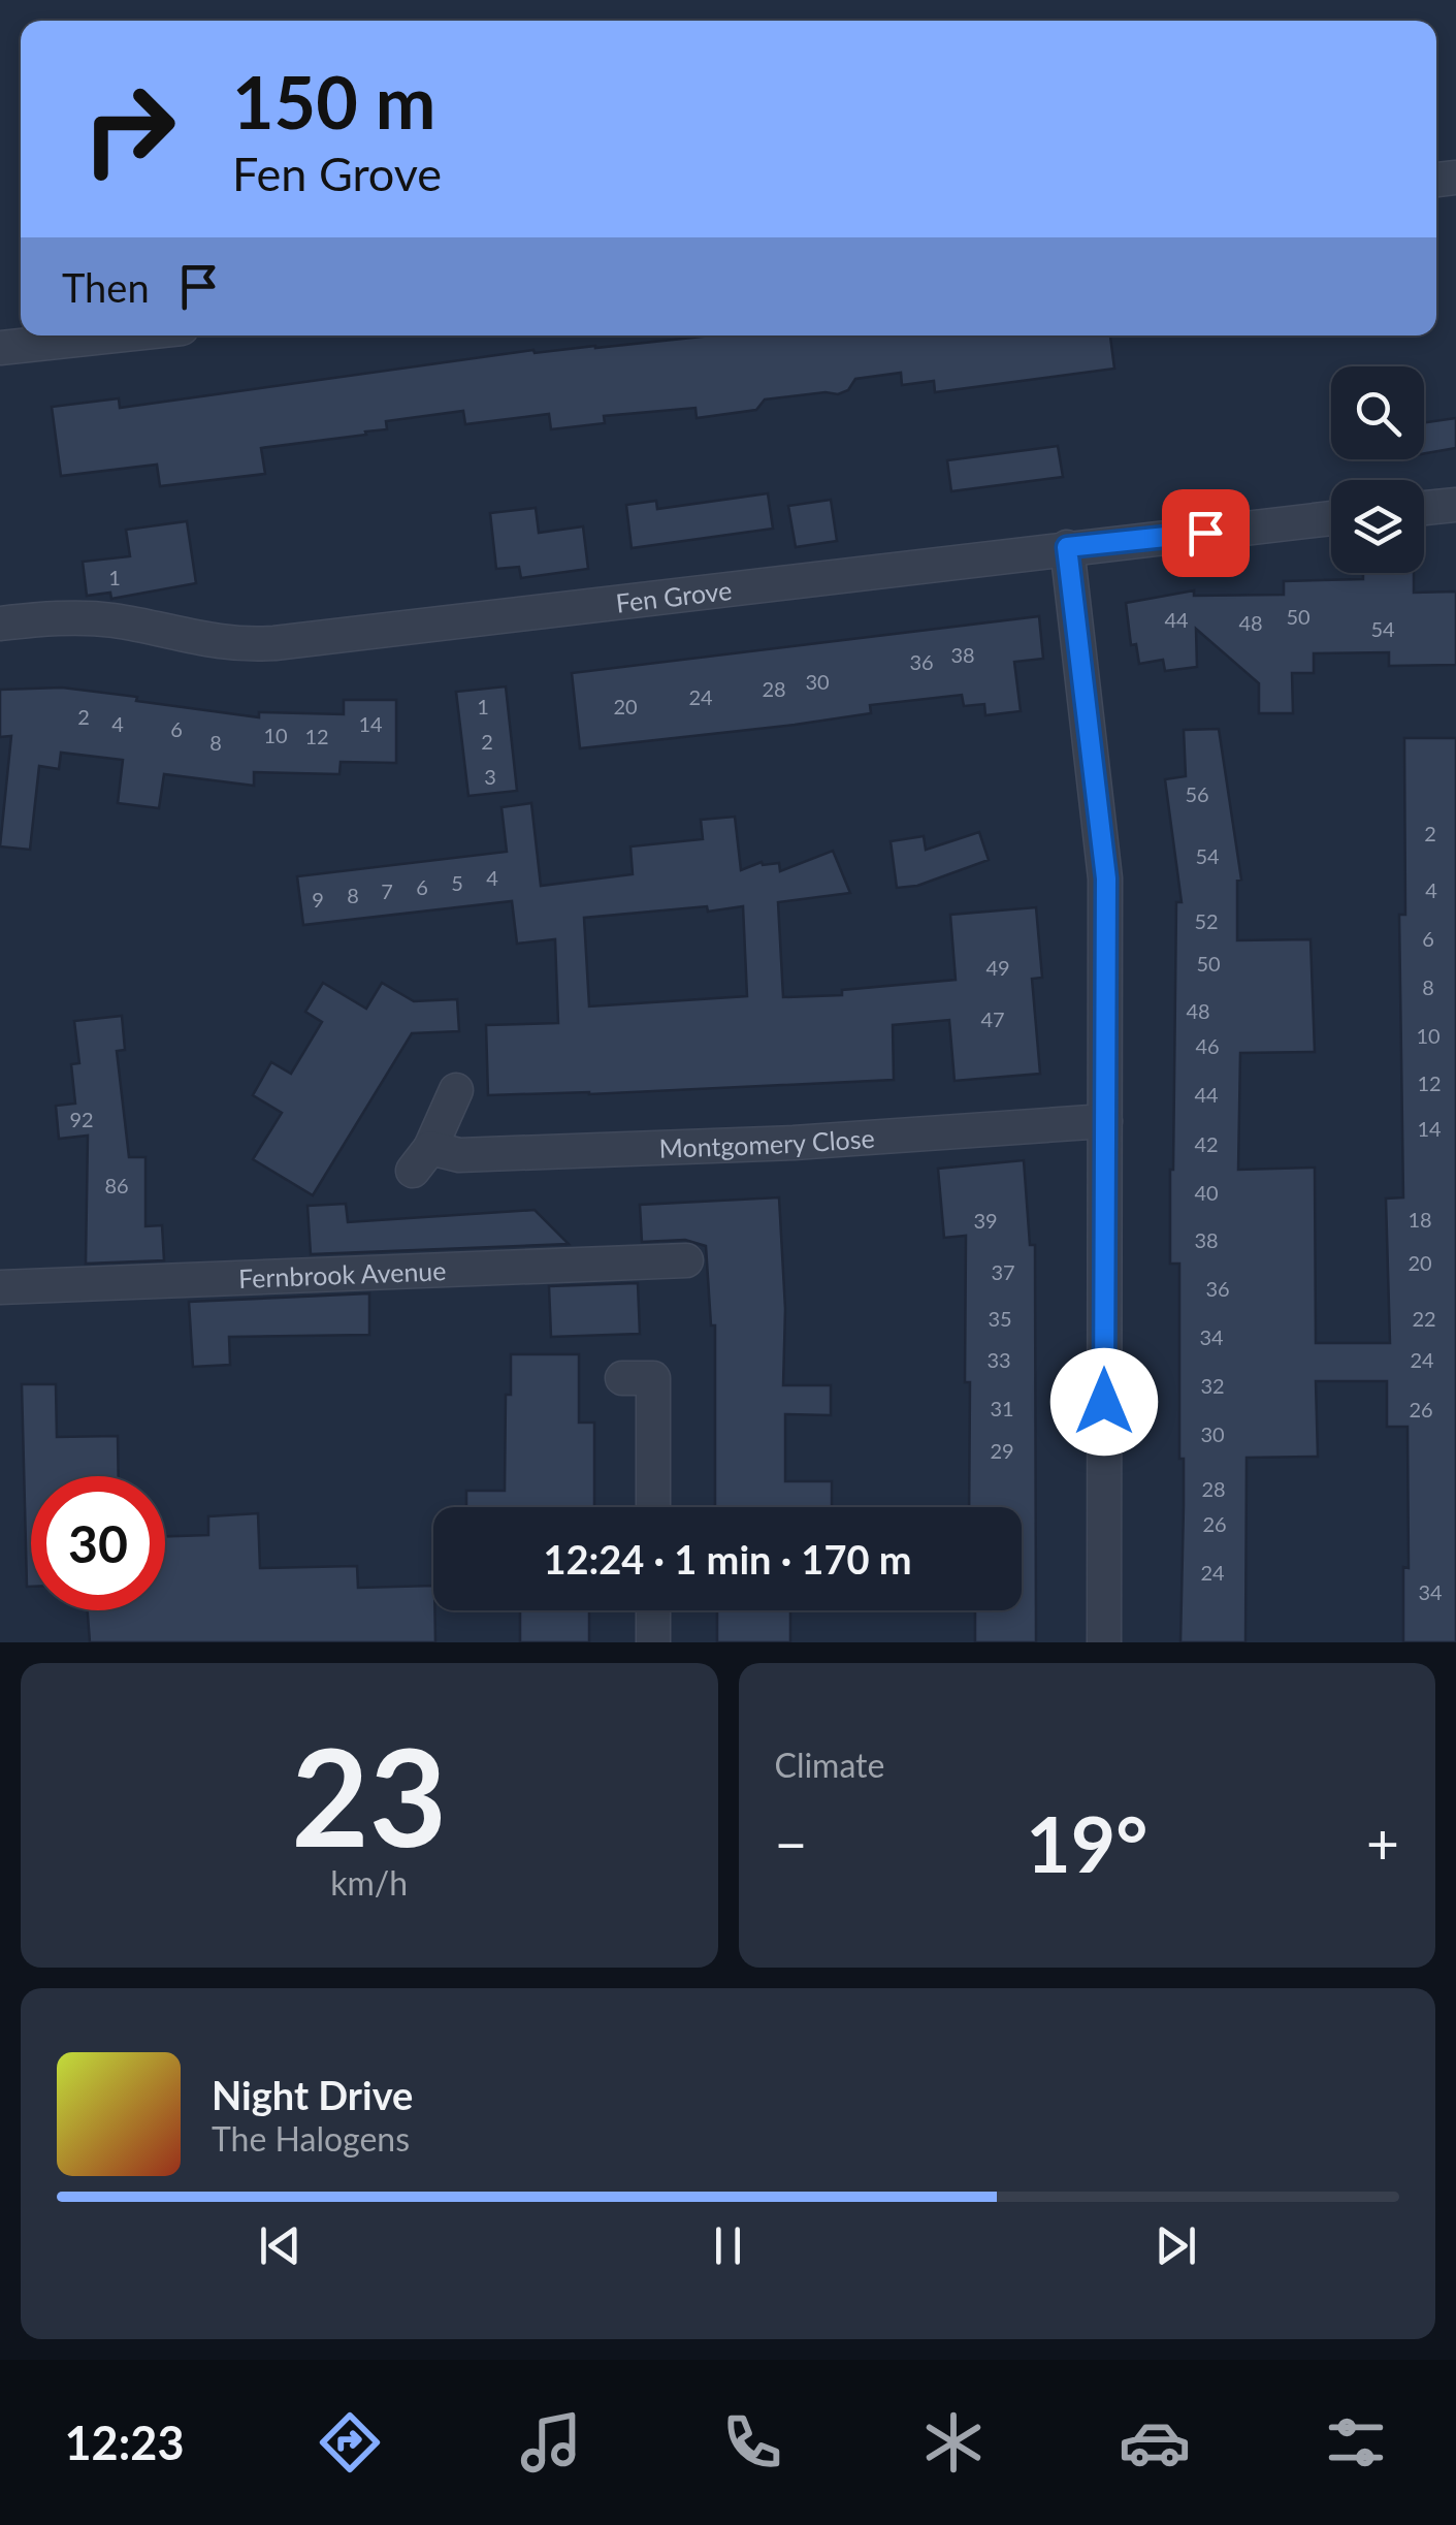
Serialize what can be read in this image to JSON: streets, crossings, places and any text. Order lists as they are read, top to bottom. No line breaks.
{"streets":{"street":["Fen Grove","Montgomery Close","Fernbrook Avenue"]},"house_numbers":["1","50","44","48","54","38","36","30","28","24","1","20","2","4","14","6","10","12","2","8","3","56","2","54","4","5","6","4","7","8","9","52","6","50","49","8","48","47","10","46","12","44","92","14","42","86","40","18","39","38","20","37","36","35","22","34","33","24","32","31","26","30","29","28","26","24","34"],"page":{"turn":["150 m","Fen Grove"],"then":"Then","limit":"30","trip":"12:24 · 1 min · 170 m","tile":[["23","km/h"],"Climate"],"heat":["−","19°","+"],"song":["Night Drive","The Halogens"],"tabs":"12:23"}}
